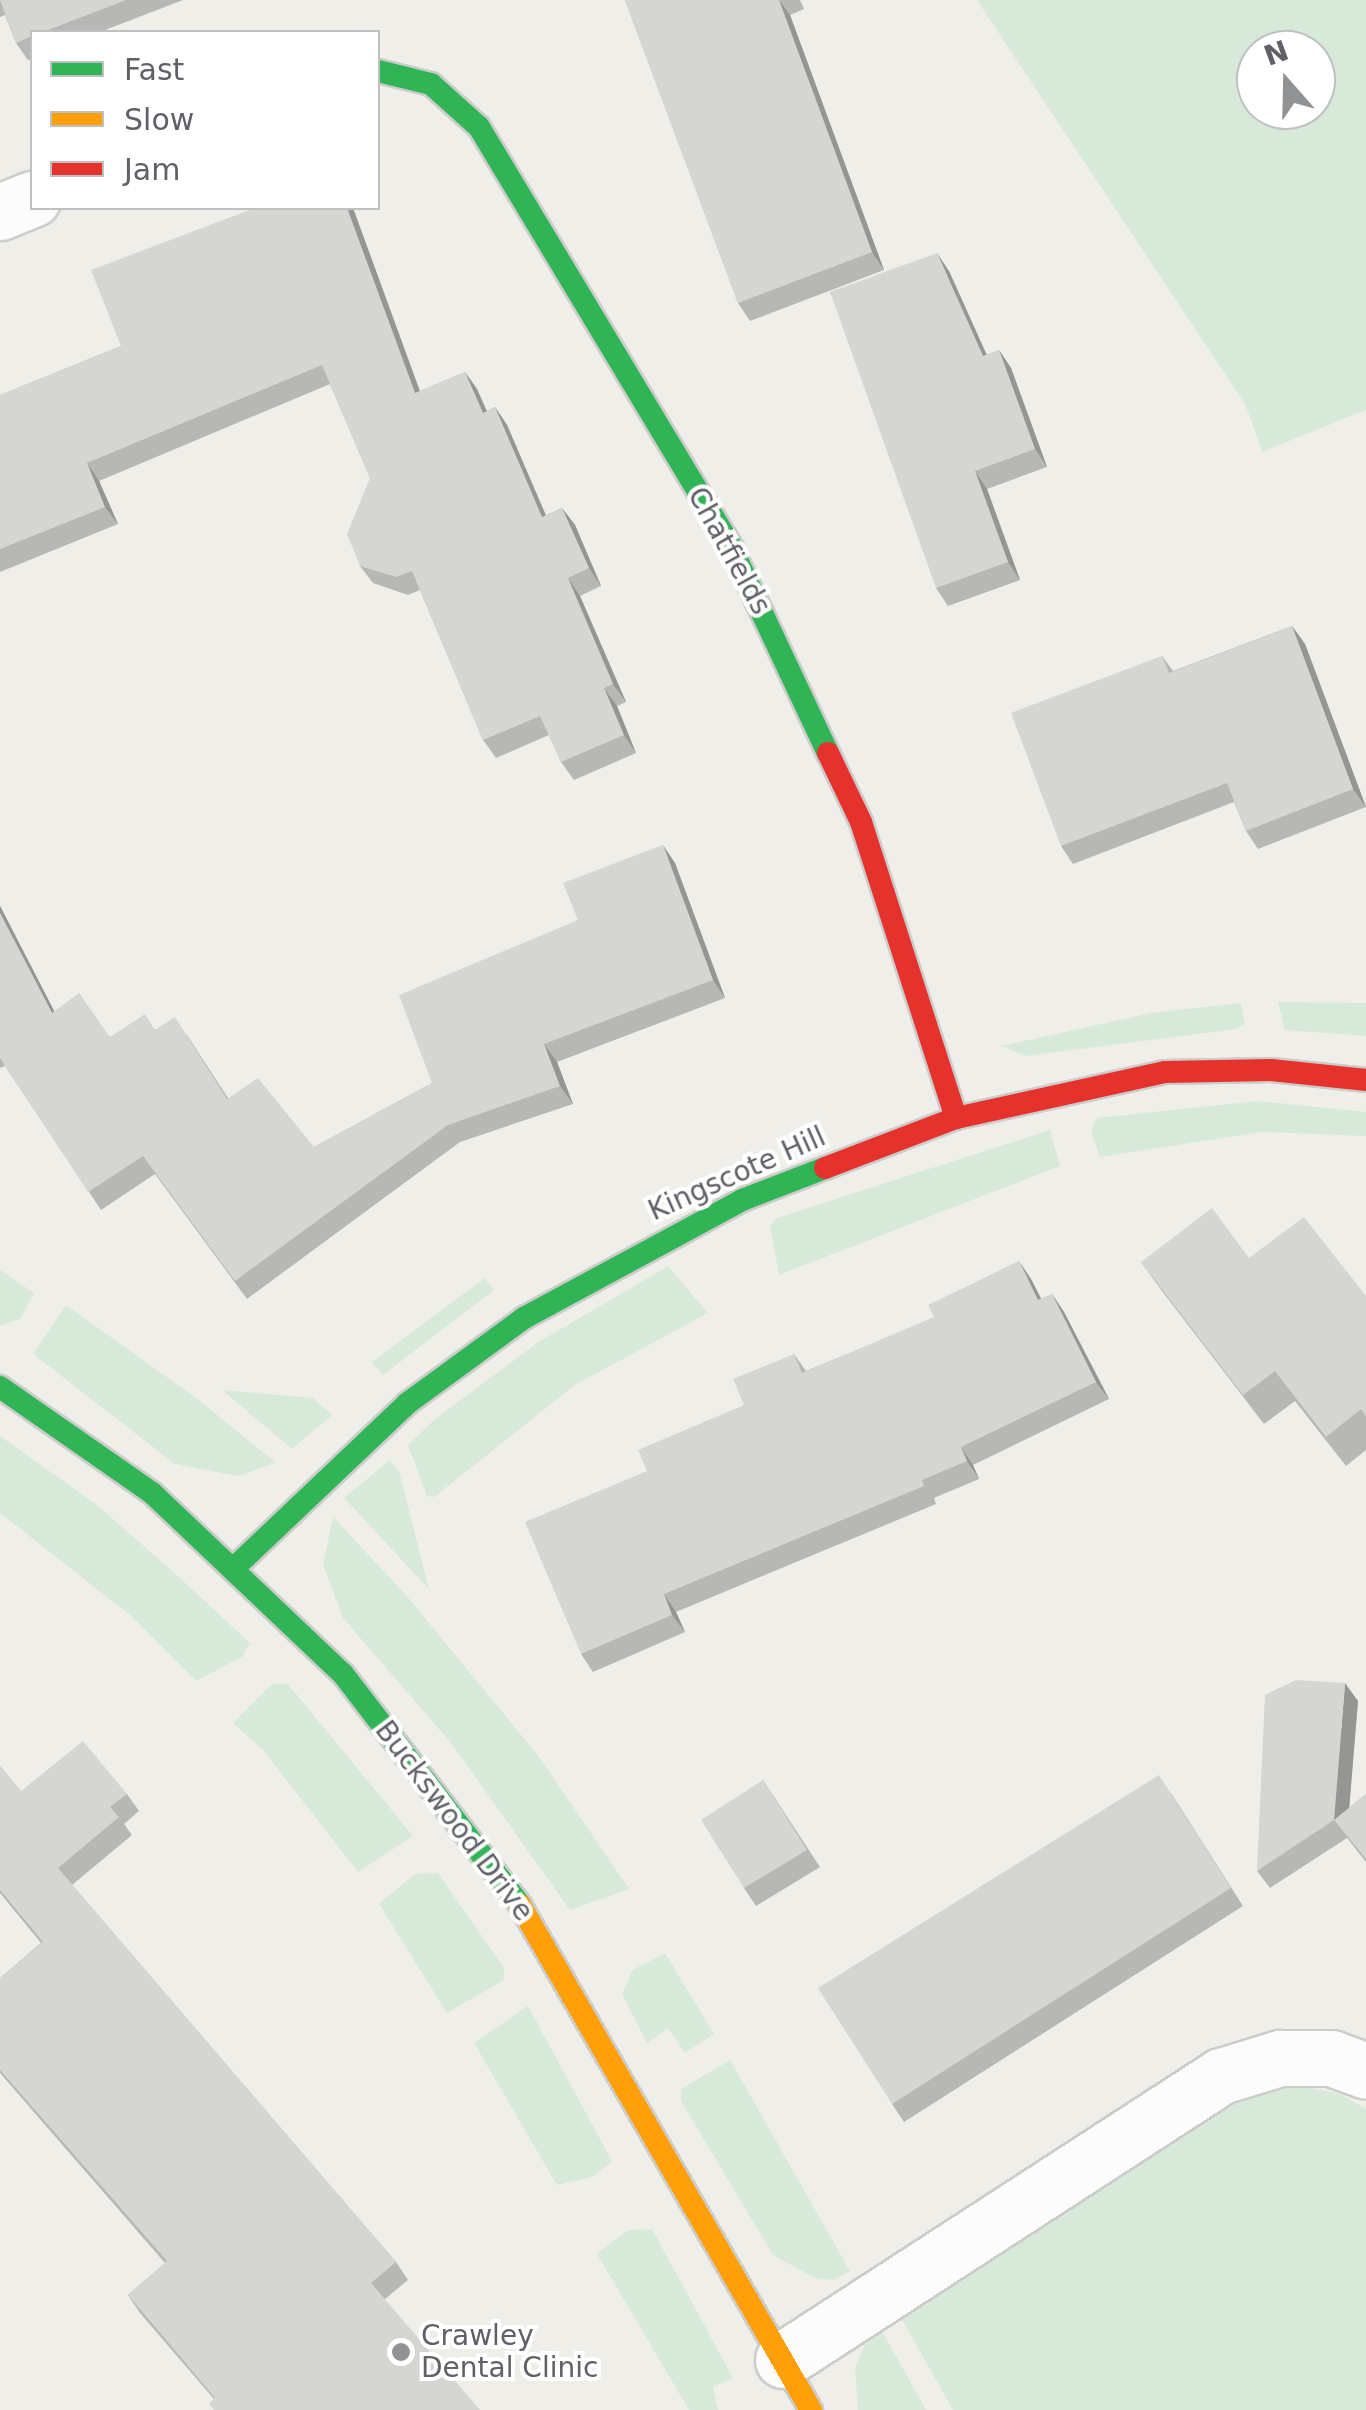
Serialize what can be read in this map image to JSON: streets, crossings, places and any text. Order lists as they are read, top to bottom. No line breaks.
{"streets":{"street":["Chatfields","Kingscote Hill","Buckswood Drive"]},"crossings":[["Chatfields","Kingscote Hill"],["Kingscote Hill","Buckswood Drive"]],"places":["Crawley Dental Clinic"],"legend":["Fast","Slow","Jam"],"north":"top"}
